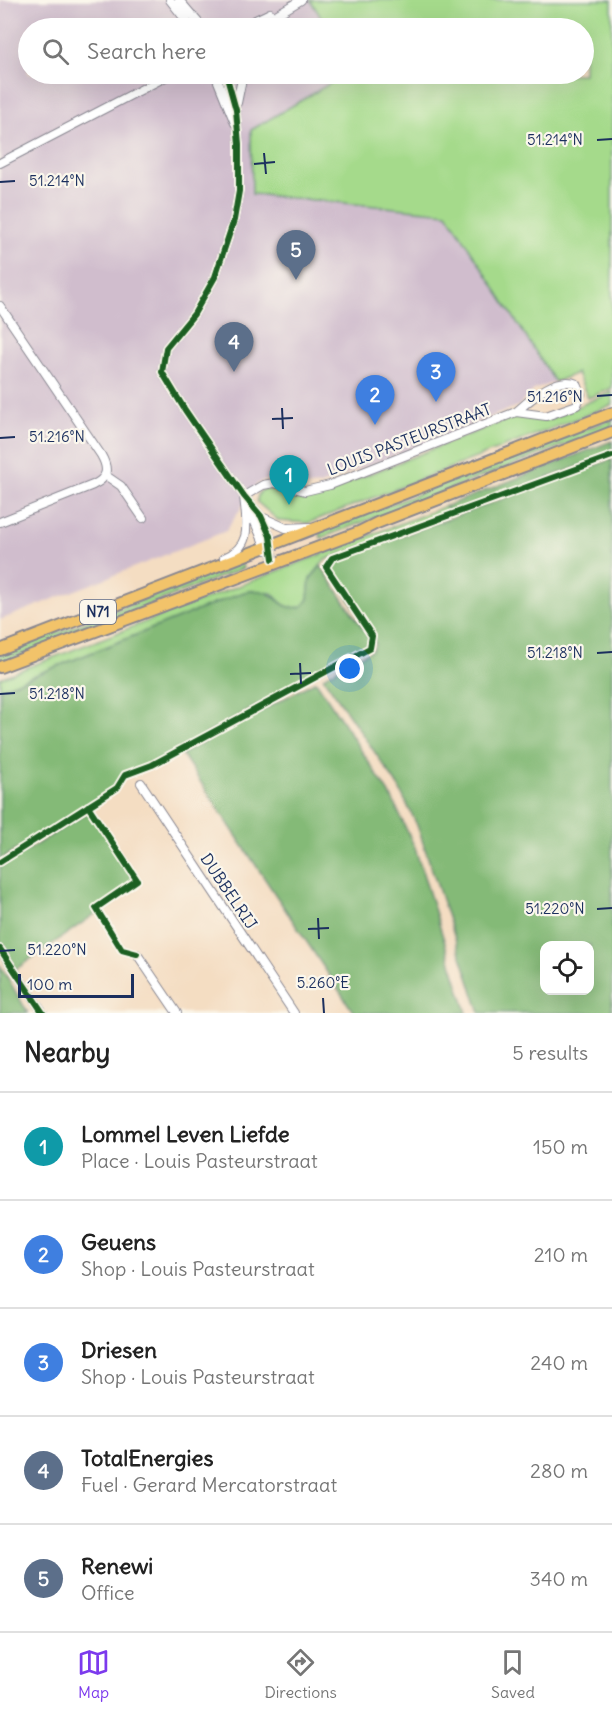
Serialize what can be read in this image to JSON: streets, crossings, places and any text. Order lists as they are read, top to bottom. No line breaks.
{"streets":{"highway":["N71"],"street":["LOUIS PASTEURSTRAAT","DUBBELRIJ"]},"scale_bar":"100 m","page":{"search":"Search here","pins":["5","4","3","2","1"],"scale":"100 m","heading":["Nearby","5 results"],"list":[{"mark":"1","name":"Lommel Leven Liefde","note":"Place · Louis Pasteurstraat","value":"150 m"},{"mark":"2","name":"Geuens","note":"Shop · Louis Pasteurstraat","value":"210 m"},{"mark":"3","name":"Driesen","note":"Shop · Louis Pasteurstraat","value":"240 m"},{"mark":"4","name":"TotalEnergies","note":"Fuel · Gerard Mercatorstraat","value":"280 m"},{"mark":"5","name":"Renewi","note":"Office","value":"340 m"}],"nav":["Map","Directions","Saved"]},"coordinates":["51.214°N","51.216°N","51.218°N","51.220°N","5.260°E"]}
